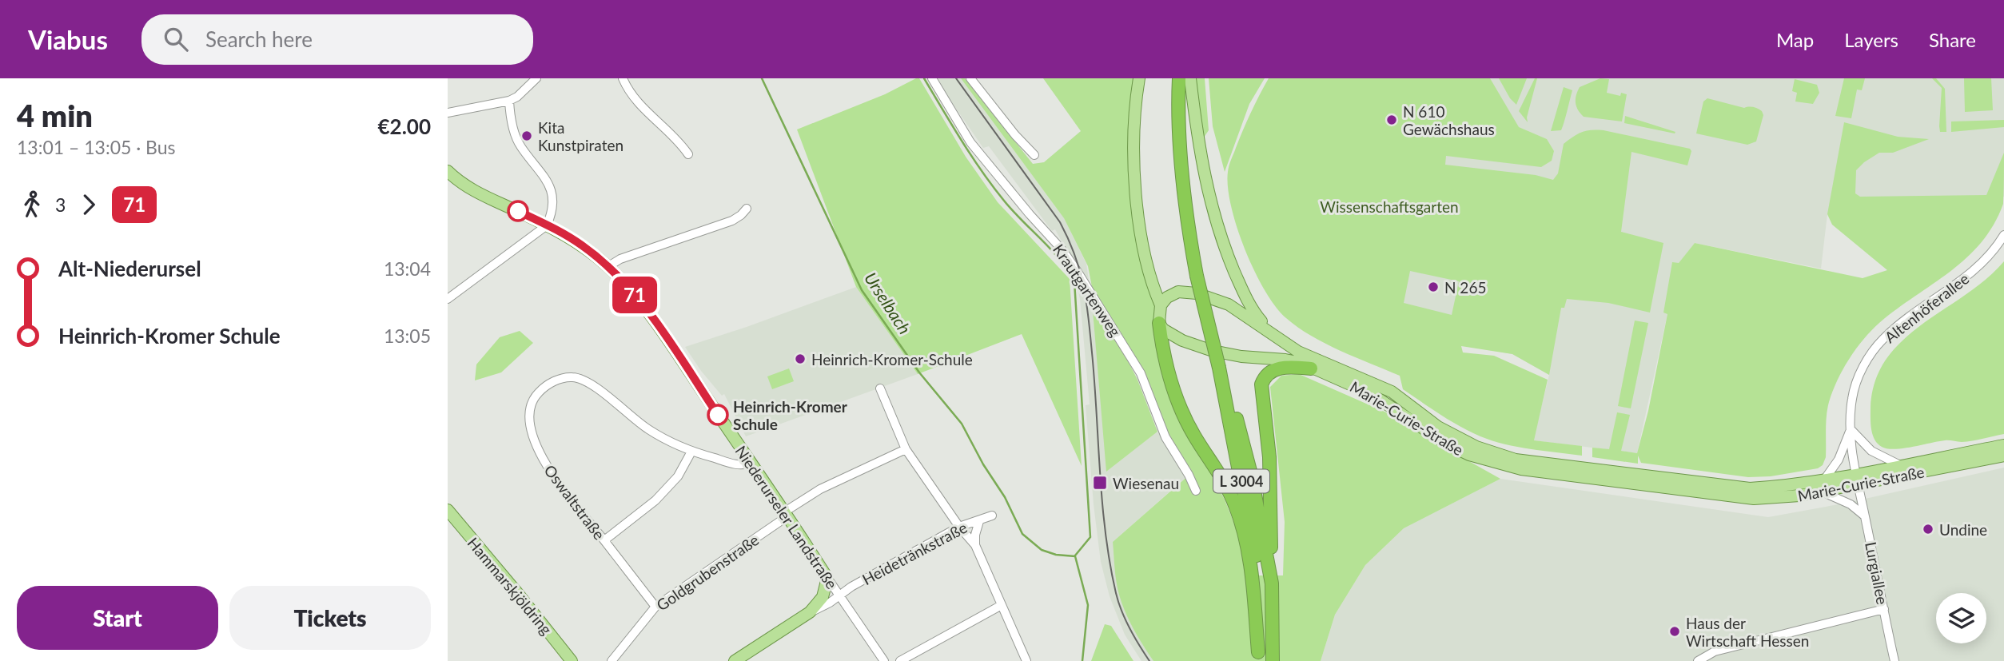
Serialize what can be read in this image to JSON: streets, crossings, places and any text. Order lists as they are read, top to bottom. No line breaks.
{"streets":{"highway":["L 3004"],"main road":["Marie-Curie-Straße","Niederurseler Landstraße","Hammarskjöldring"],"street":["Krautgartenweg","Altenhöferallee","Oswaltstraße","Heidetränkstraße","Goldgrubenstraße","Lurgiallee"]},"crossings":[["Altenhöferallee","Marie-Curie-Straße"],["Altenhöferallee","Lurgiallee"],["Marie-Curie-Straße","Lurgiallee"],["Oswaltstraße","Niederurseler Landstraße"],["Oswaltstraße","Goldgrubenstraße"],["Niederurseler Landstraße","Heidetränkstraße"],["Niederurseler Landstraße","Goldgrubenstraße"]],"water":["Urselbach"],"parks":["Wissenschaftsgarten"],"places":{"other":["N 610 Gewächshaus","Kita Kunstpiraten","N 265","Heinrich-Kromer-Schule","Heinrich-Kromer Schule","Undine","Haus der Wirtschaft Hessen"],"transit":["Wiesenau"]},"lines":["bus line 71"],"page":{"header":"Viabus","search":"Search here","nav":["Map","Layers","Share"],"heading":["4 min","13:01 – 13:05 · Bus","€2.00"],"on_map":"71","legs":["3","71"],"list":[{"name":"Alt-Niederursel","value":"13:04"},{"name":"Heinrich-Kromer Schule","value":"13:05"}],"buttons":["Start","Tickets"]}}
